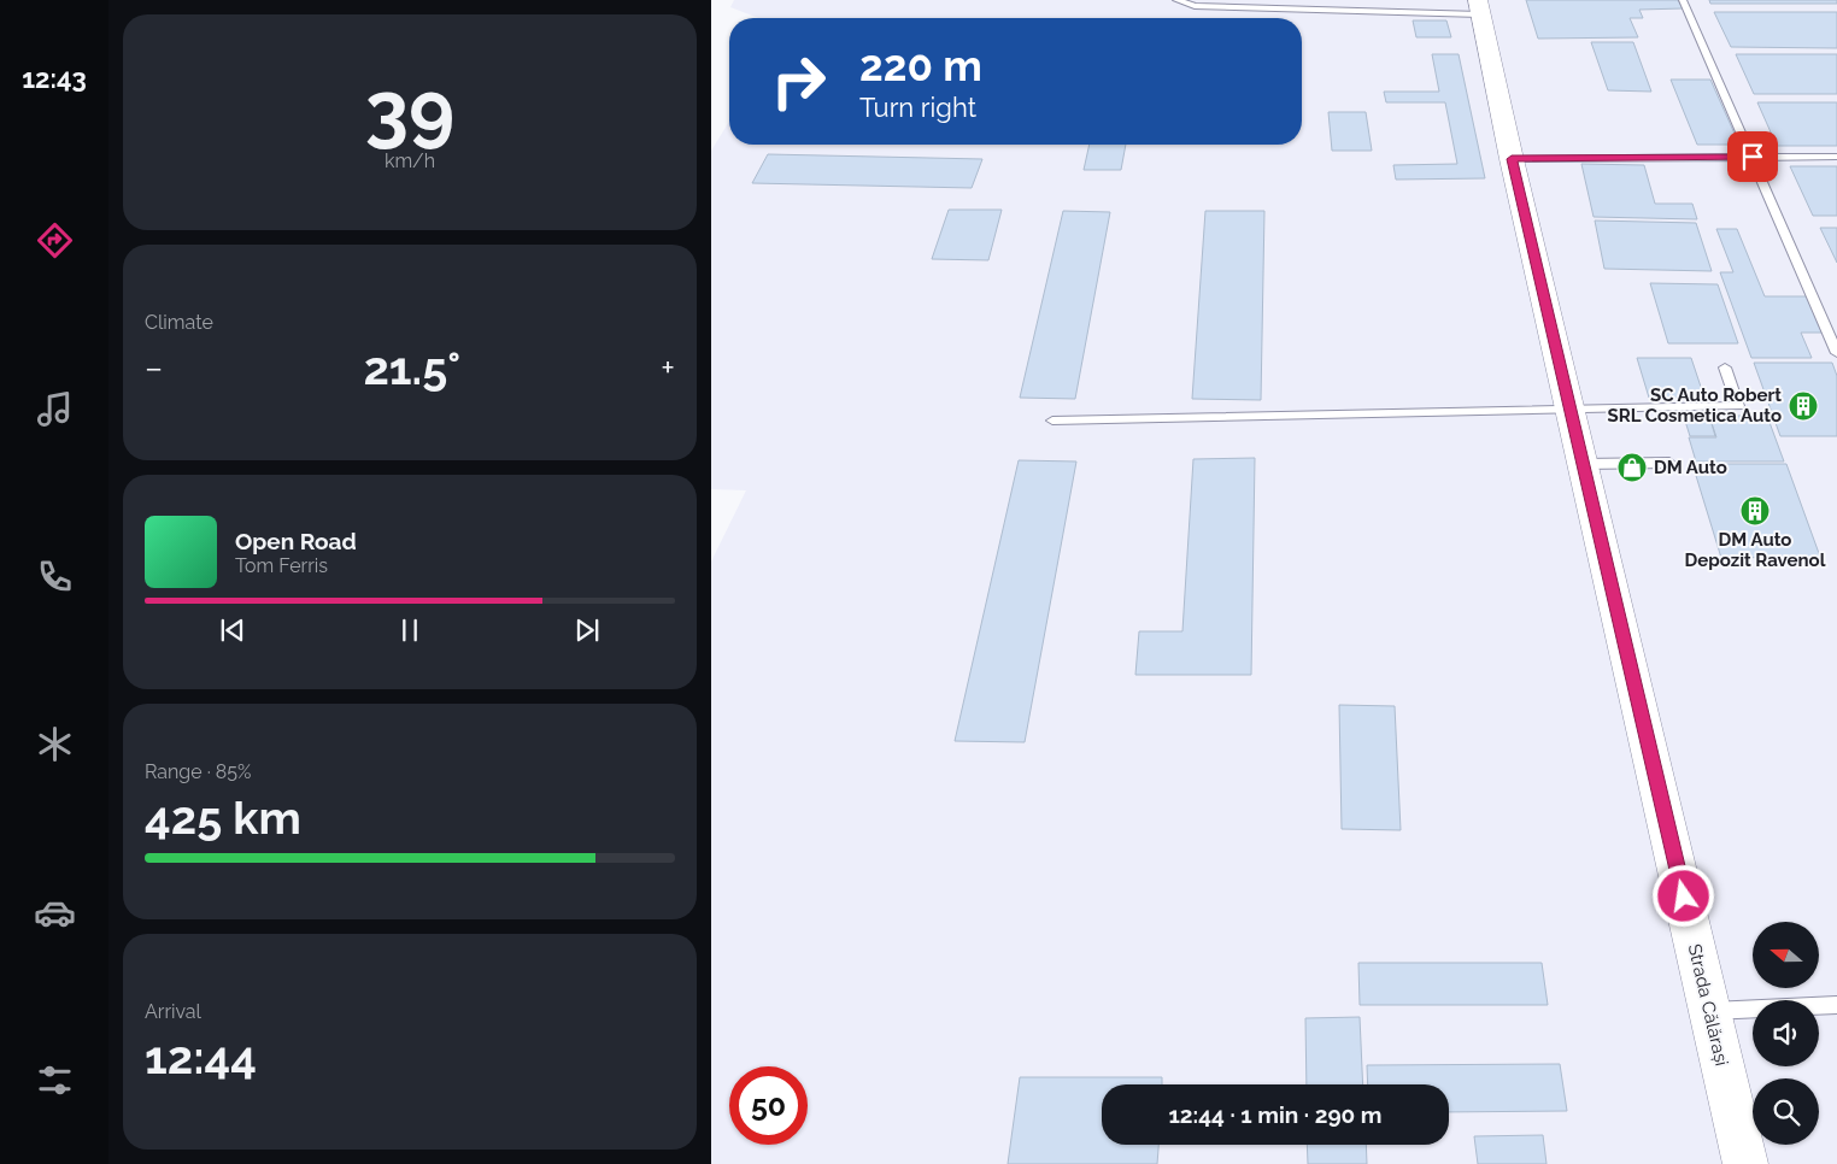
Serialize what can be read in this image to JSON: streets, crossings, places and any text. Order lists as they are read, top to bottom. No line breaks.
{"streets":{"main road":["Strada Călărași"]},"places":{"building":["SC Auto Robert SRL Cosmetica Auto","DM Auto Depozit Ravenol"],"shop":["DM Auto"]},"north":"left","page":{"tabs":"12:43","tile":[["39","km/h"],"Climate",["Range · 85%","425 km"],["Arrival","12:44"]],"turn":["220 m","Turn right"],"heat":["−","21.5°","+"],"song":["Open Road","Tom Ferris"],"limit":"50","trip":"12:44 · 1 min · 290 m"}}
